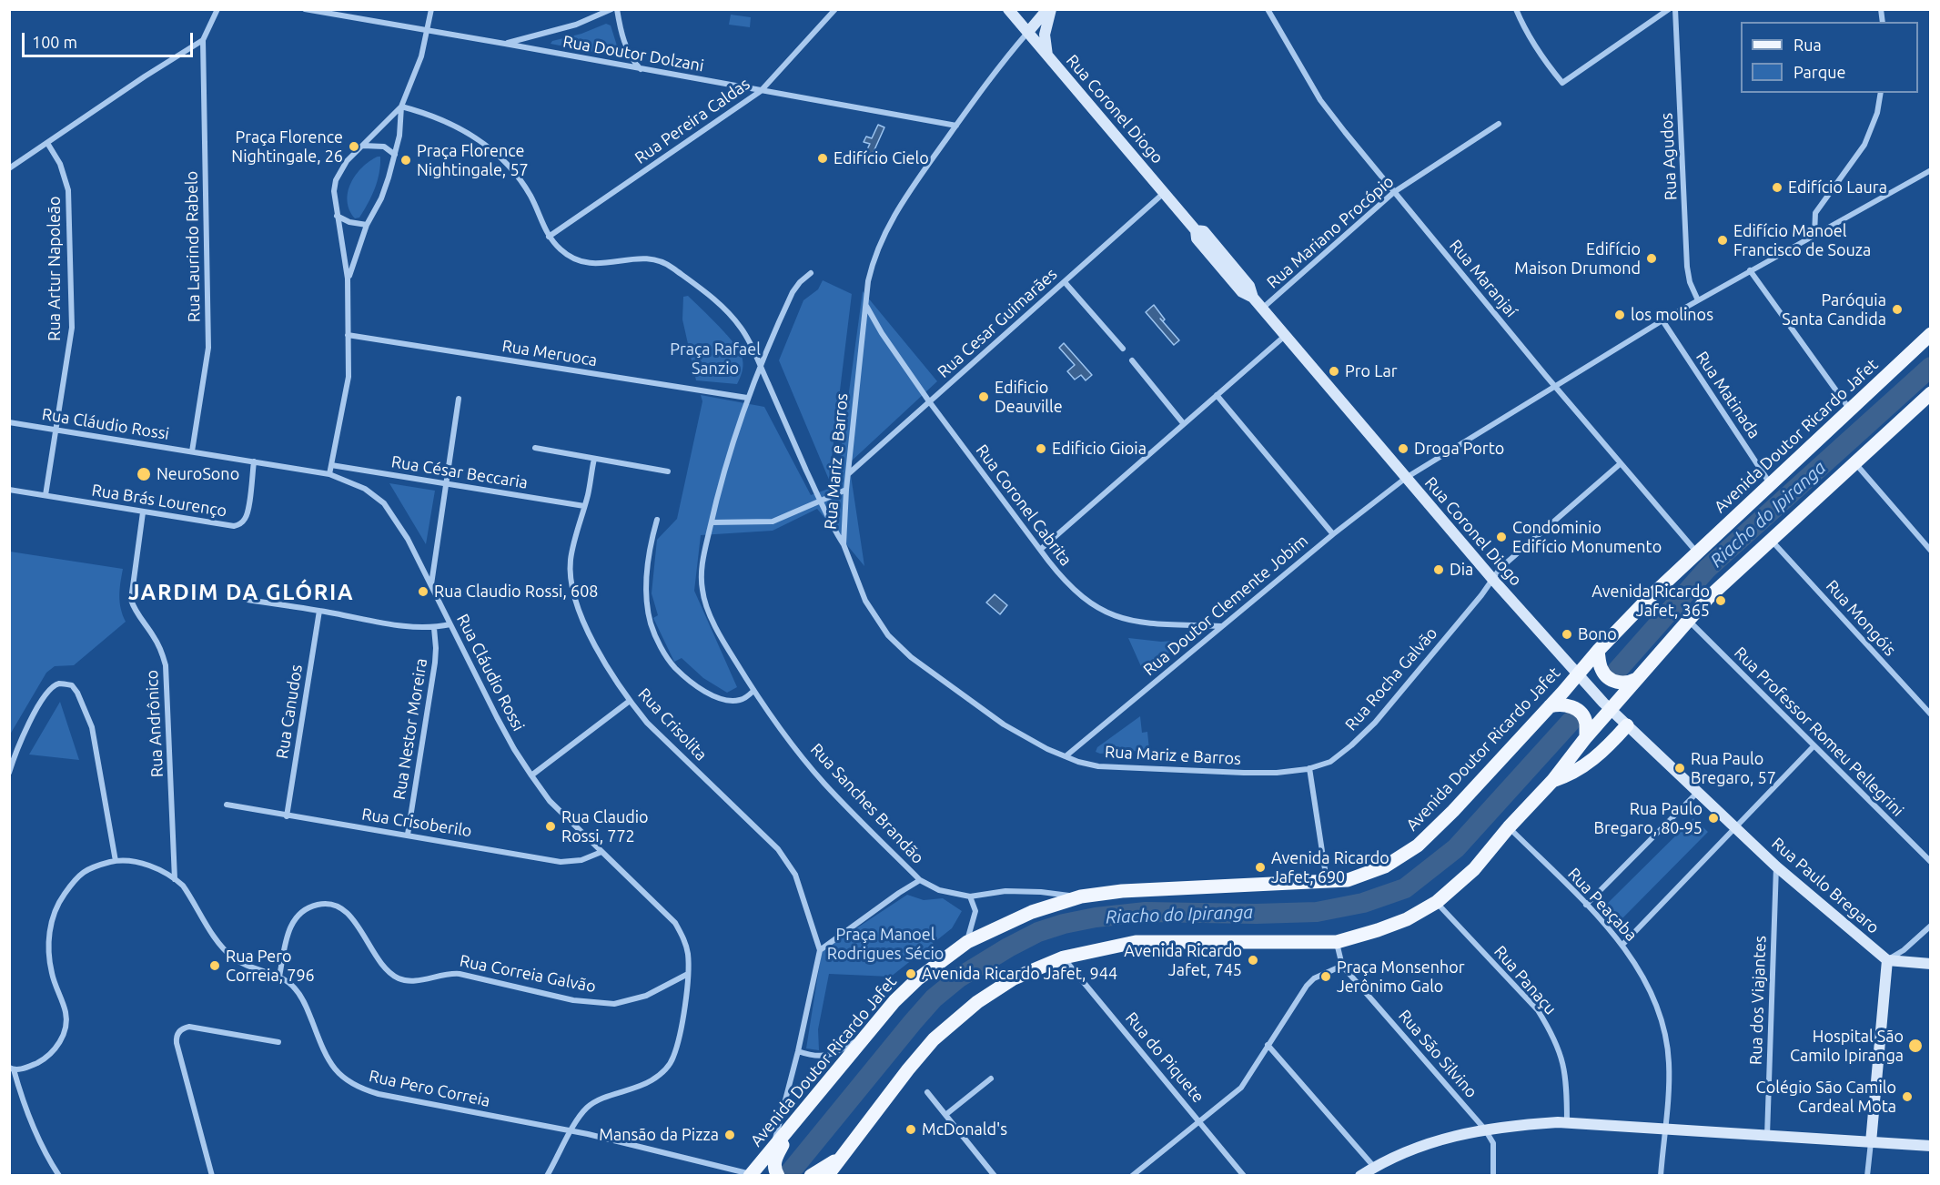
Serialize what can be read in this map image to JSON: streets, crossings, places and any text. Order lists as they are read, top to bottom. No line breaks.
{"streets":{"main road":["Avenida Doutor Ricardo Jafet"],"street":["Rua Doutor Dolzani","Rua Coronel Diogo","Rua Pereira Caldas","Rua Agudos","Rua Mariano Procópio","Rua Laurindo Rabelo","Rua Artur Napoleão","Rua Maranjaí","Rua Cesar Guimarães","Rua Meruoca","Rua Matinada","Rua Cláudio Rossi","Rua Mariz e Barros","Rua César Beccaria","Rua Brás Lourenço","Rua Coronel Cabrita","Rua Doutor Clemente Jobim","Rua Mongóis","Rua Rocha Galvão","Rua Canudos","Rua Andrônico","Rua Crisolita","Rua Nestor Moreira","Rua Professor Romeu Pellegrini","Rua Sanches Brandão","Rua Crisoberilo","Rua Paulo Bregaro","Rua Peaçaba","Rua Correia Galvão","Rua Panaçu","Rua dos Viajantes","Rua São Silvino","Rua do Piquete","Rua Pero Correia"]},"crossings":[["Rua Doutor Dolzani","Rua Pereira Caldas"],["Rua Doutor Dolzani","Rua Mariz e Barros"],["Rua Coronel Diogo","Rua Mariano Procópio"],["Rua Coronel Diogo","Rua Cesar Guimarães"],["Rua Coronel Diogo","Avenida Doutor Ricardo Jafet"],["Rua Coronel Diogo","Rua Mariz e Barros"],["Rua Coronel Diogo","Rua Doutor Clemente Jobim"],["Rua Coronel Diogo","Rua Rocha Galvão"],["Rua Coronel Diogo","Rua Paulo Bregaro"],["Rua Agudos","Rua Doutor Clemente Jobim"],["Rua Mariano Procópio","Rua Maranjaí"],["Rua Laurindo Rabelo","Rua Cláudio Rossi"],["Rua Artur Napoleão","Rua Cláudio Rossi"],["Rua Artur Napoleão","Rua Brás Lourenço"],["Rua Maranjaí","Avenida Doutor Ricardo Jafet"],["Rua Maranjaí","Rua Doutor Clemente Jobim"],["Rua Maranjaí","Rua Rocha Galvão"],["Rua Cesar Guimarães","Rua Mariz e Barros"],["Rua Cesar Guimarães","Rua Coronel Cabrita"],["Rua Meruoca","Rua Sanches Brandão"],["Rua Matinada","Avenida Doutor Ricardo Jafet"],["Rua Matinada","Rua Doutor Clemente Jobim"],["Rua Cláudio Rossi","Rua Brás Lourenço"],["Rua Cláudio Rossi","Rua Crisoberilo"],["Rua Cláudio Rossi","Rua Correia Galvão"],["Rua Cláudio Rossi","Rua Pero Correia"],["Avenida Doutor Ricardo Jafet","Rua Sanches Brandão"],["Avenida Doutor Ricardo Jafet","Rua Paulo Bregaro"],["Avenida Doutor Ricardo Jafet","Rua Pero Correia"],["Rua Mariz e Barros","Rua Coronel Cabrita"],["Rua Mariz e Barros","Rua Doutor Clemente Jobim"],["Rua Mariz e Barros","Rua Rocha Galvão"],["Rua César Beccaria","Rua Crisolita"],["Rua Brás Lourenço","Rua Andrônico"],["Rua Coronel Cabrita","Rua Doutor Clemente Jobim"],["Rua Canudos","Rua Crisoberilo"],["Rua Andrônico","Rua Pero Correia"],["Rua Nestor Moreira","Rua Crisoberilo"],["Rua Paulo Bregaro","Rua dos Viajantes"],["Rua Correia Galvão","Rua Pero Correia"]],"districts":["JARDIM DA GLÓRIA"],"water":["Riacho do Ipiranga"],"parks":["Praça Rafael Sanzio","Praça Manoel Rodrigues Sécio"],"places":["Praça Florence Nightingale, 26","Edifício Cielo","Praça Florence Nightingale, 57","Edifício Laura","Edifício Manoel Francisco de Souza","Edifício Maison Drumond","Paróquia Santa Candida","los molinos","Pro Lar","Edificio Deauville","Edificio Gioia","Droga Porto","NeuroSono","Condominio Edifício Monumento","Dia","Rua Claudio Rossi, 608","Avenida Ricardo Jafet, 365","Bono","Rua Paulo Bregaro, 57","Rua Paulo Bregaro, 80-95","Rua Claudio Rossi, 772","Avenida Ricardo Jafet, 690","Avenida Ricardo Jafet, 745","Rua Pero Correia, 796","Avenida Ricardo Jafet, 944","Praça Monsenhor Jerônimo Galo","Hospital São Camilo Ipiranga","Colégio São Camilo Cardeal Mota","McDonald's","Mansão da Pizza"],"legend":["Rua","Parque"],"scale_bar":"100 m"}
